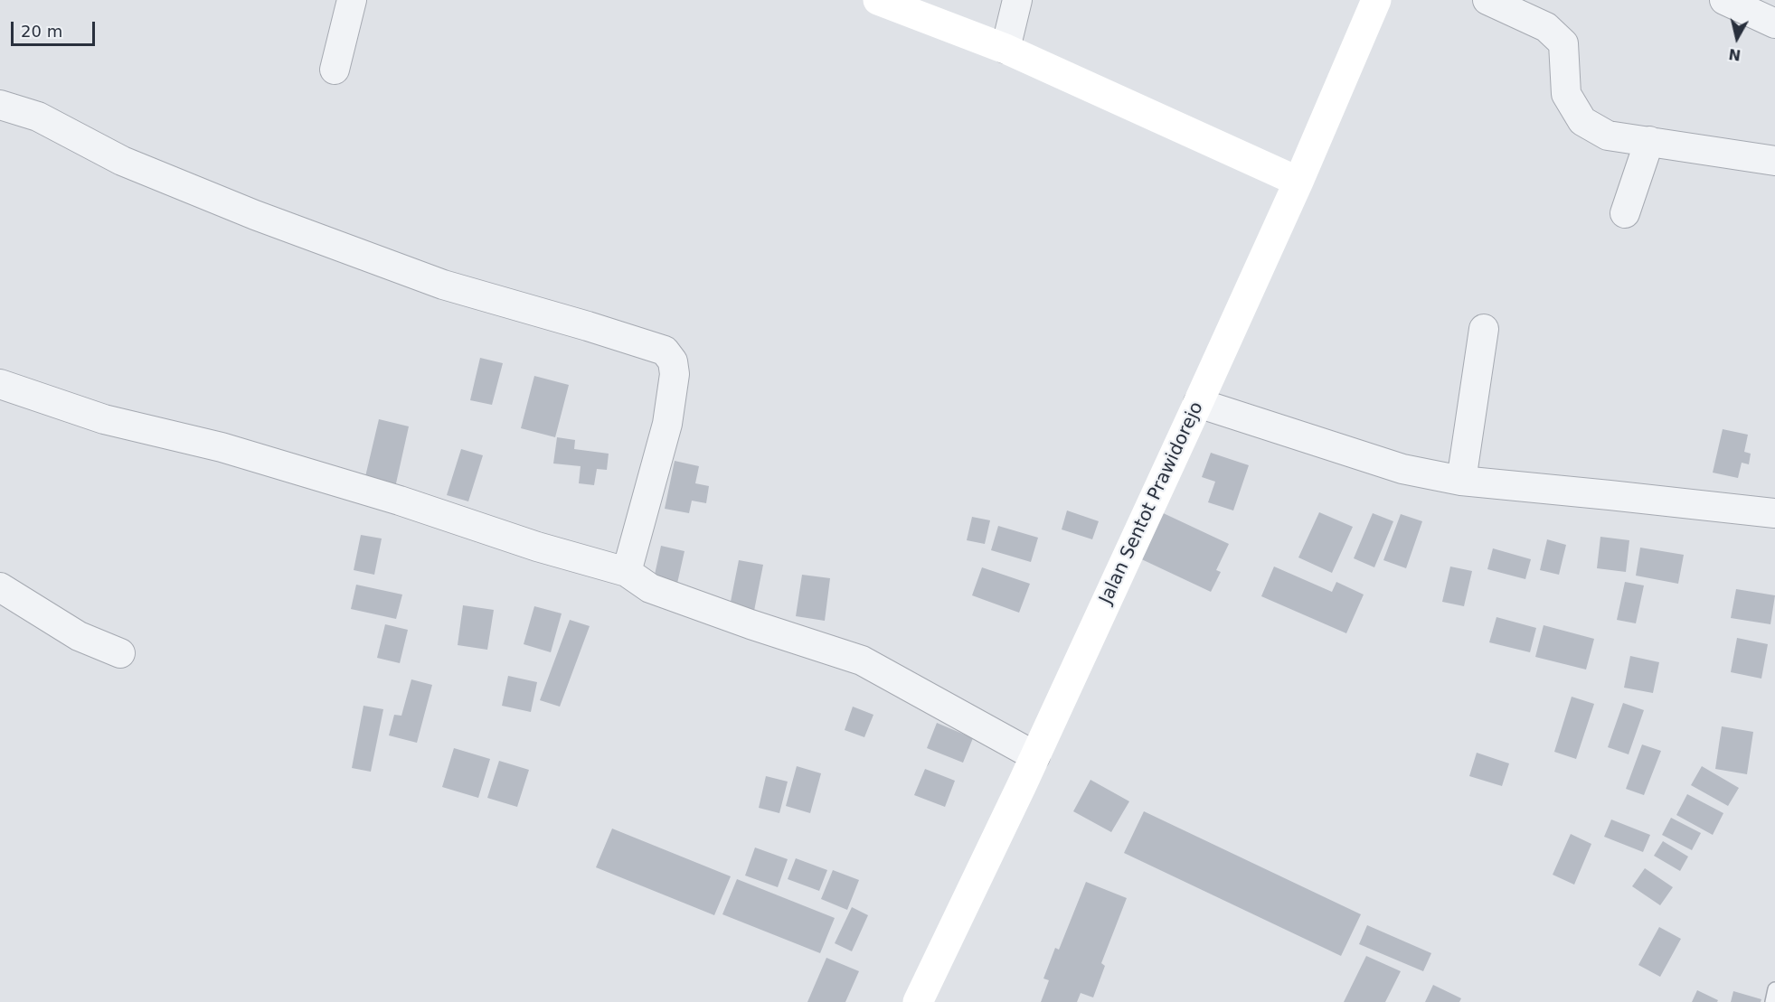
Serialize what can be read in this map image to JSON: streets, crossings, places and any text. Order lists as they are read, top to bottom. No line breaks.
{"streets":{"main road":["Jalan Sentot Prawidorejo"]},"scale_bar":"20 m","north":"bottom"}
